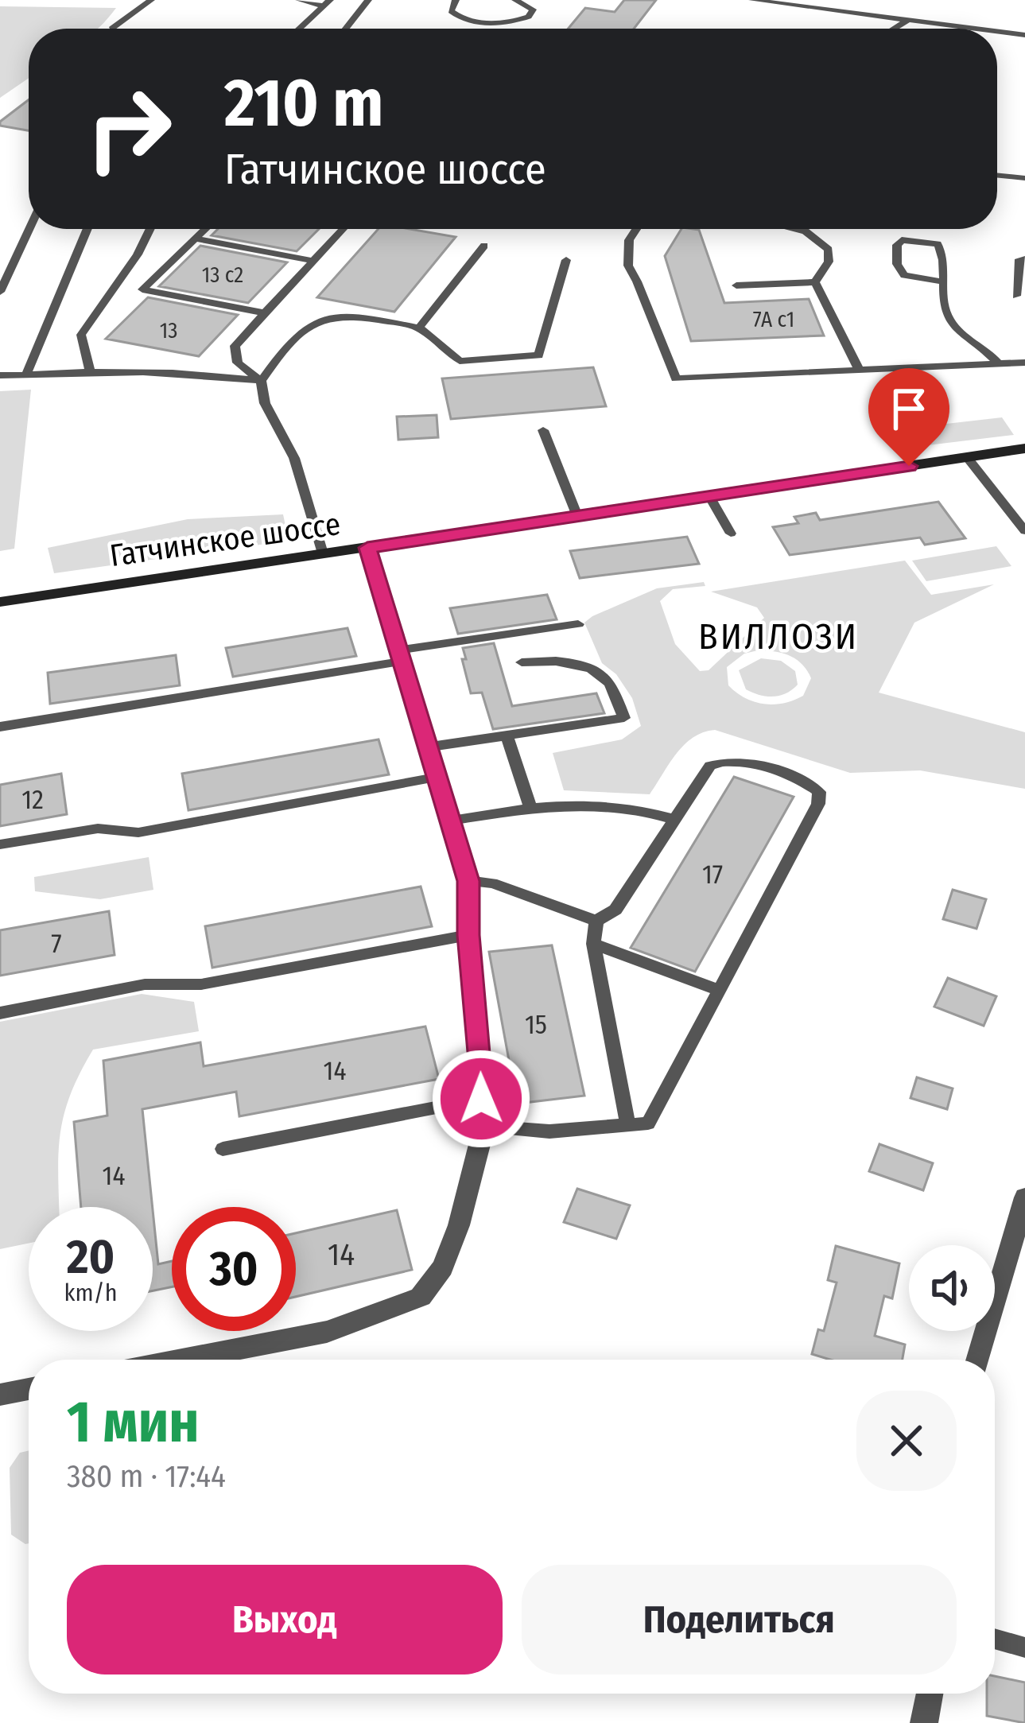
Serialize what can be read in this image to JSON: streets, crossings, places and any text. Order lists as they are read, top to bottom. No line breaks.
{"streets":{"main road":["Гатчинское шоссе"]},"districts":["ВИЛЛОЗИ"],"house_numbers":["13 с2","7А с1","13","12","17","7","15","14","14","14"],"page":{"turn":["210 m","Гатчинское шоссе"],"speed":"20 km/h","limit":"30","heading":["1 мин","380 m · 17:44"],"buttons":["Выход","Поделиться"]}}
